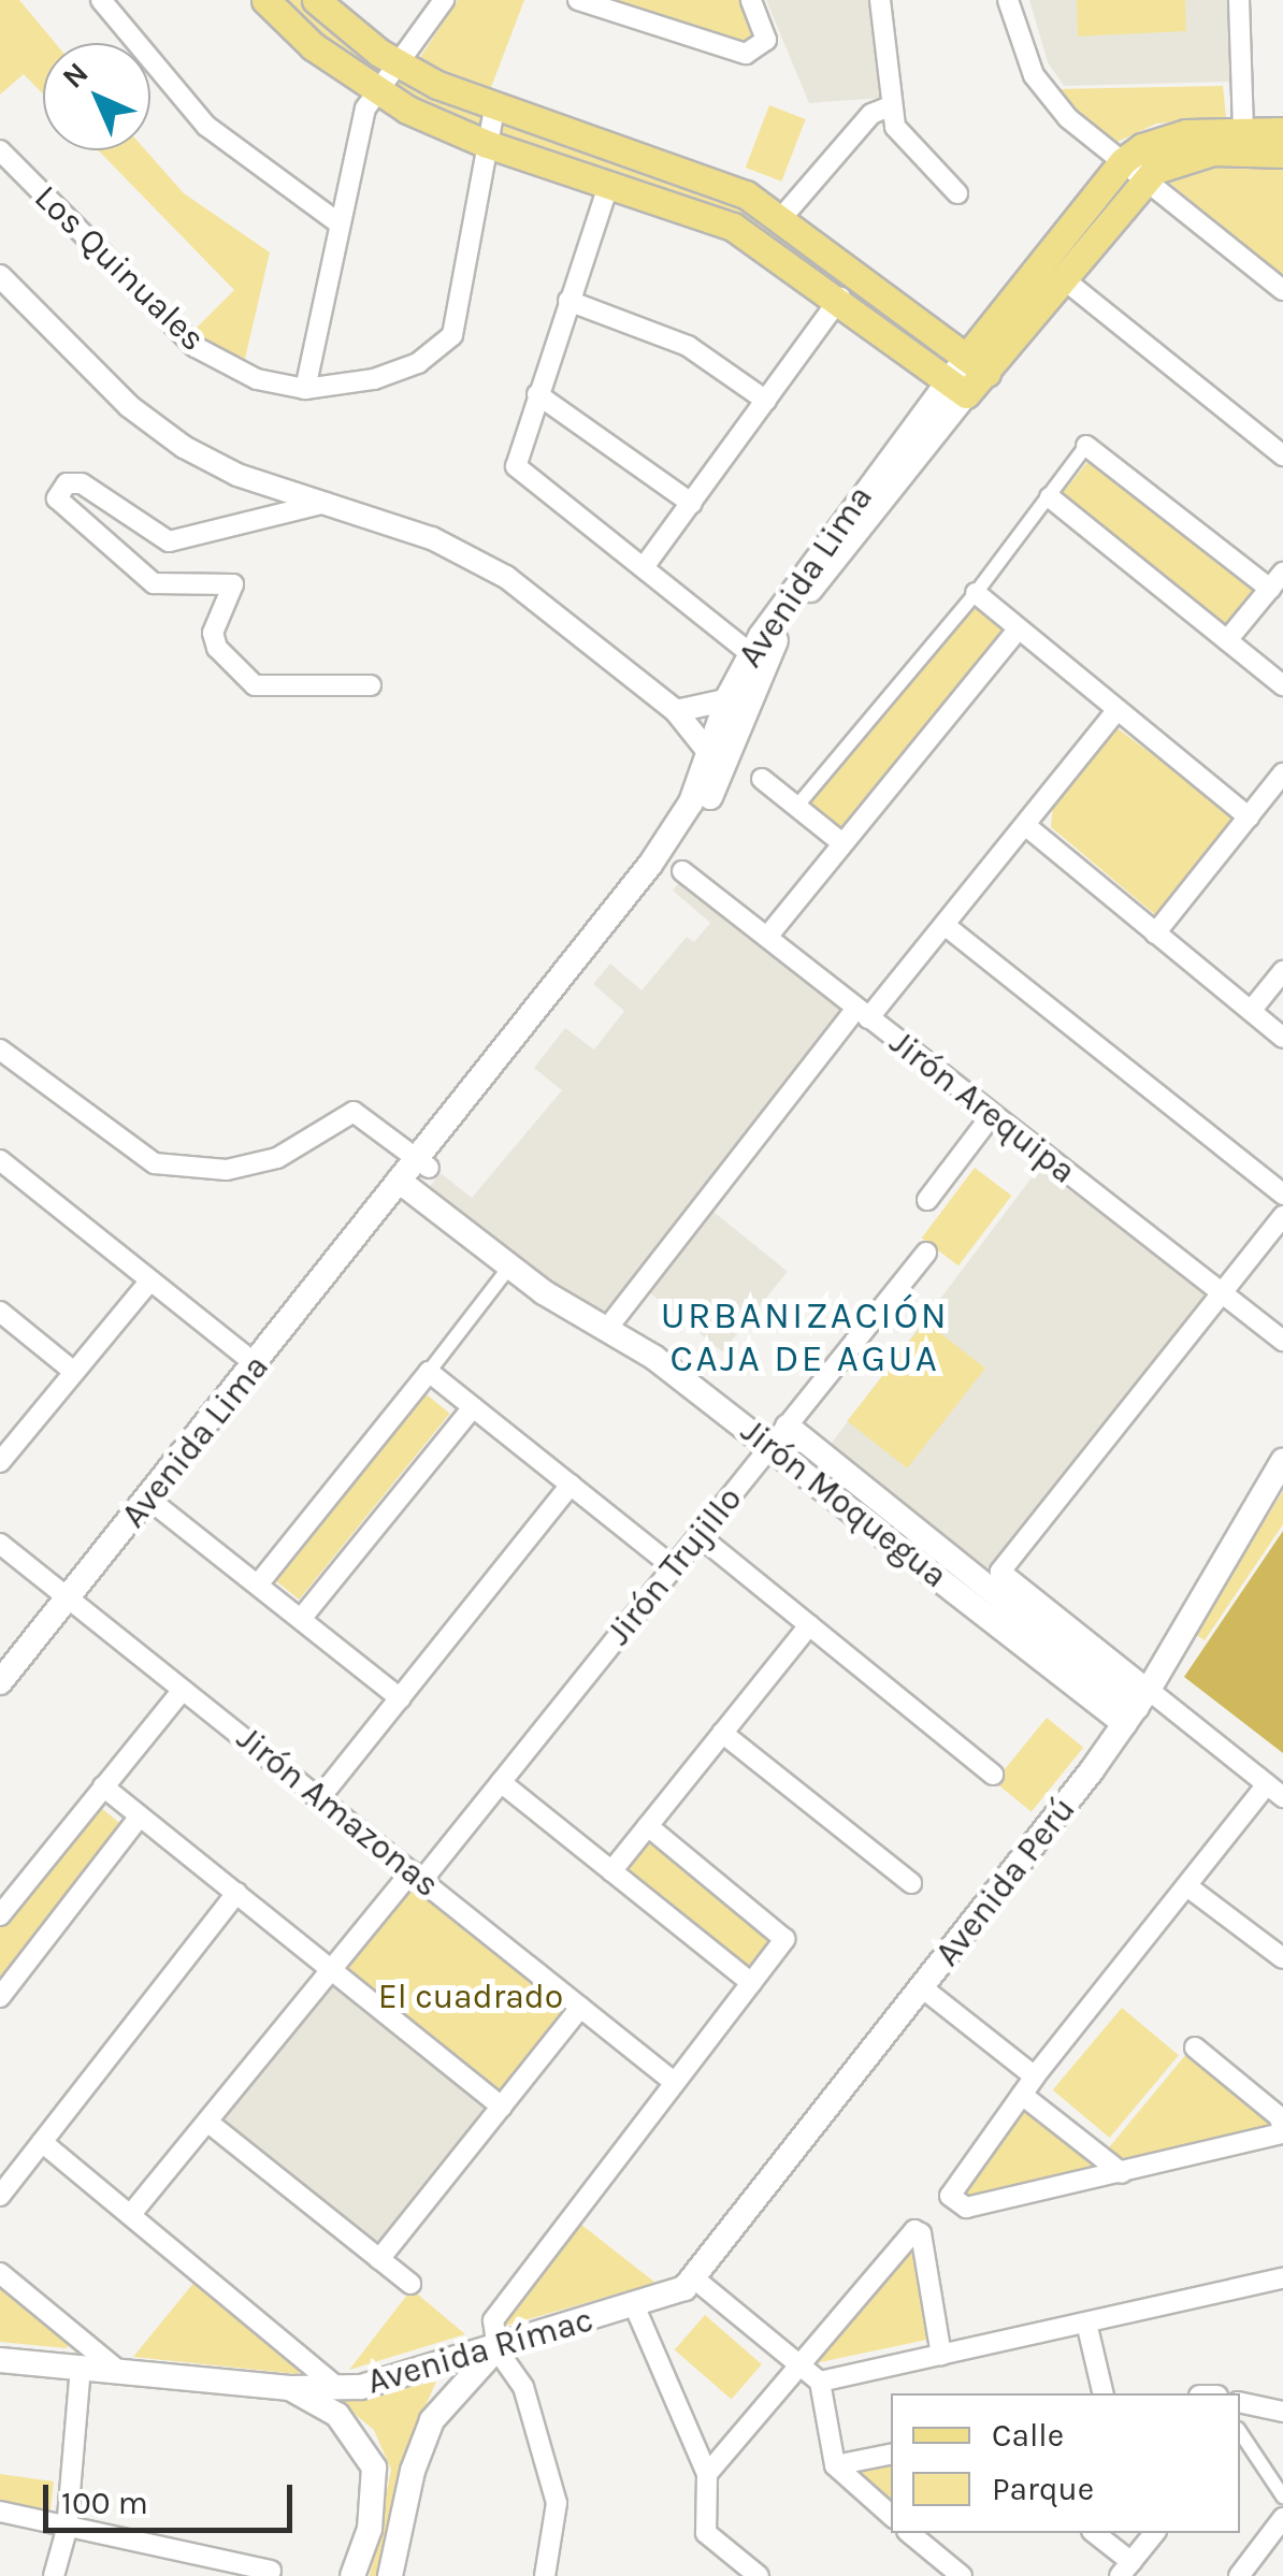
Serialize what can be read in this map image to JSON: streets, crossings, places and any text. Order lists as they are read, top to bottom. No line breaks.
{"streets":{"main road":["Avenida Lima","Jirón Moquegua","Avenida Perú","Avenida Rímac"],"street":["Los Quinuales","Jirón Arequipa","Jirón Trujillo","Jirón Amazonas"]},"crossings":[["Avenida Lima","Jirón Moquegua"],["Avenida Lima","Jirón Amazonas"],["Jirón Moquegua","Jirón Trujillo"],["Jirón Moquegua","Avenida Perú"],["Jirón Trujillo","Jirón Amazonas"],["Avenida Perú","Avenida Rímac"]],"districts":["URBANIZACIÓN CAJA DE AGUA"],"parks":["El cuadrado"],"legend":["Calle","Parque"],"scale_bar":"100 m","north":"top left"}
